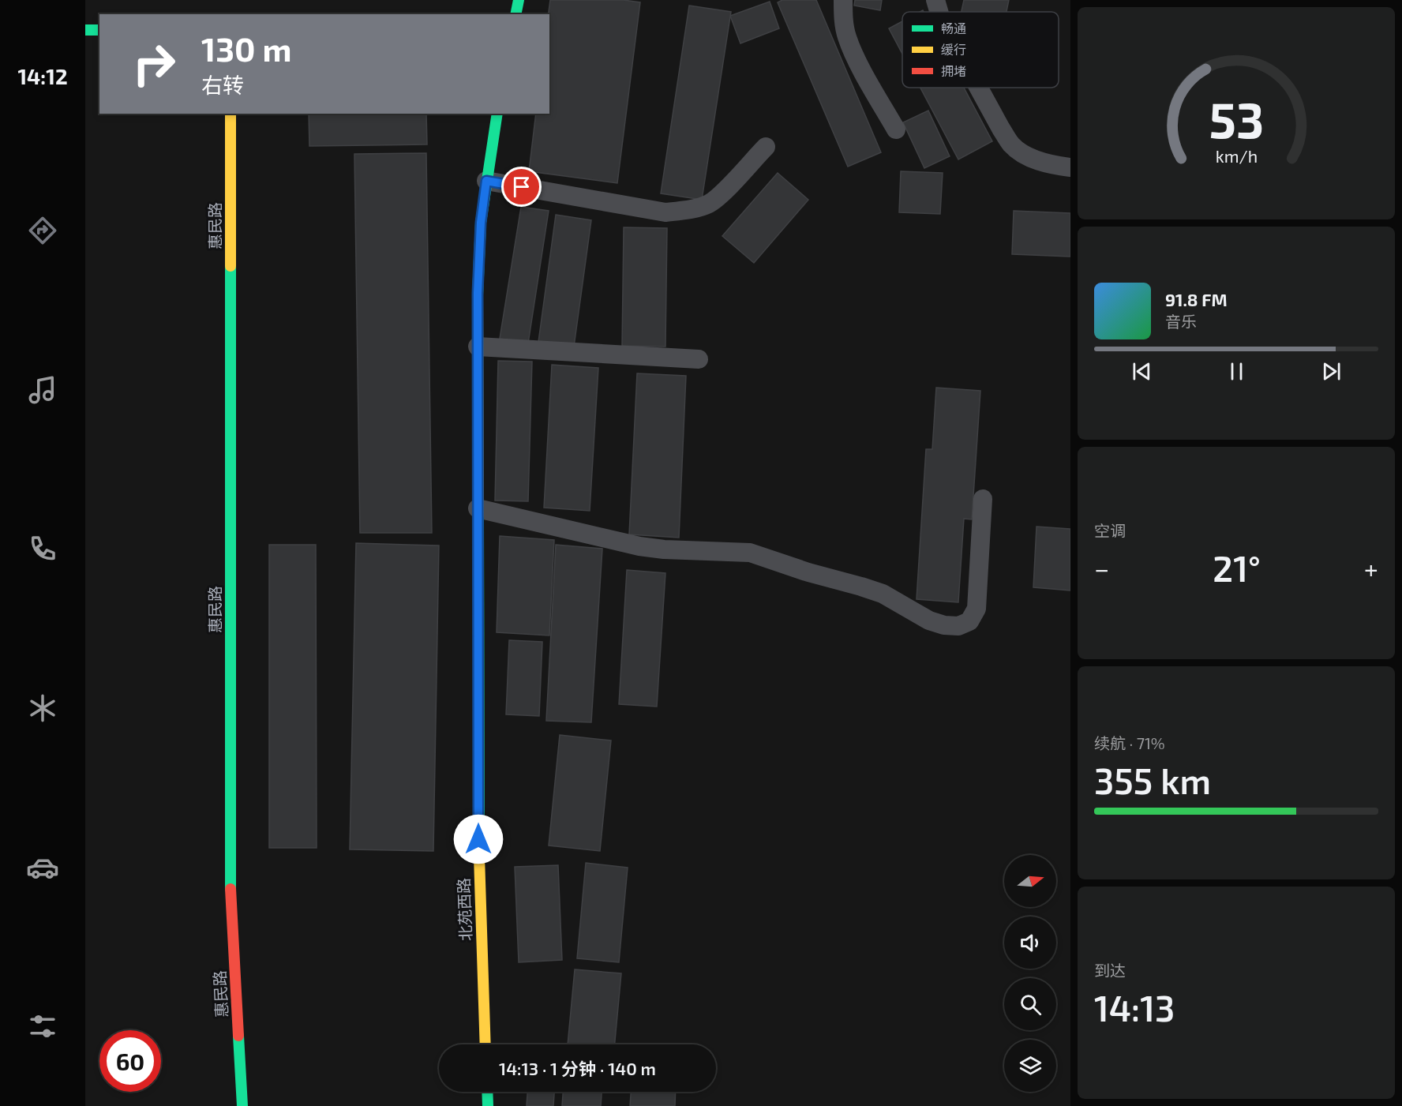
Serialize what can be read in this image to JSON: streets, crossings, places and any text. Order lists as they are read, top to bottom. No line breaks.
{"streets":{"street":["惠民路","北苑西路"]},"legend":["畅通","缓行","拥堵"],"north":"right","page":{"tabs":"14:12","turn":["130 m","右转"],"song":["91.8 FM","音乐"],"tile":["空调",["续航 · 71%","355 km"],["到达","14:13"]],"heat":["−","21°","+"],"limit":"60","trip":"14:13 · 1 分钟 · 140 m","gauge":["53","km/h"]}}
